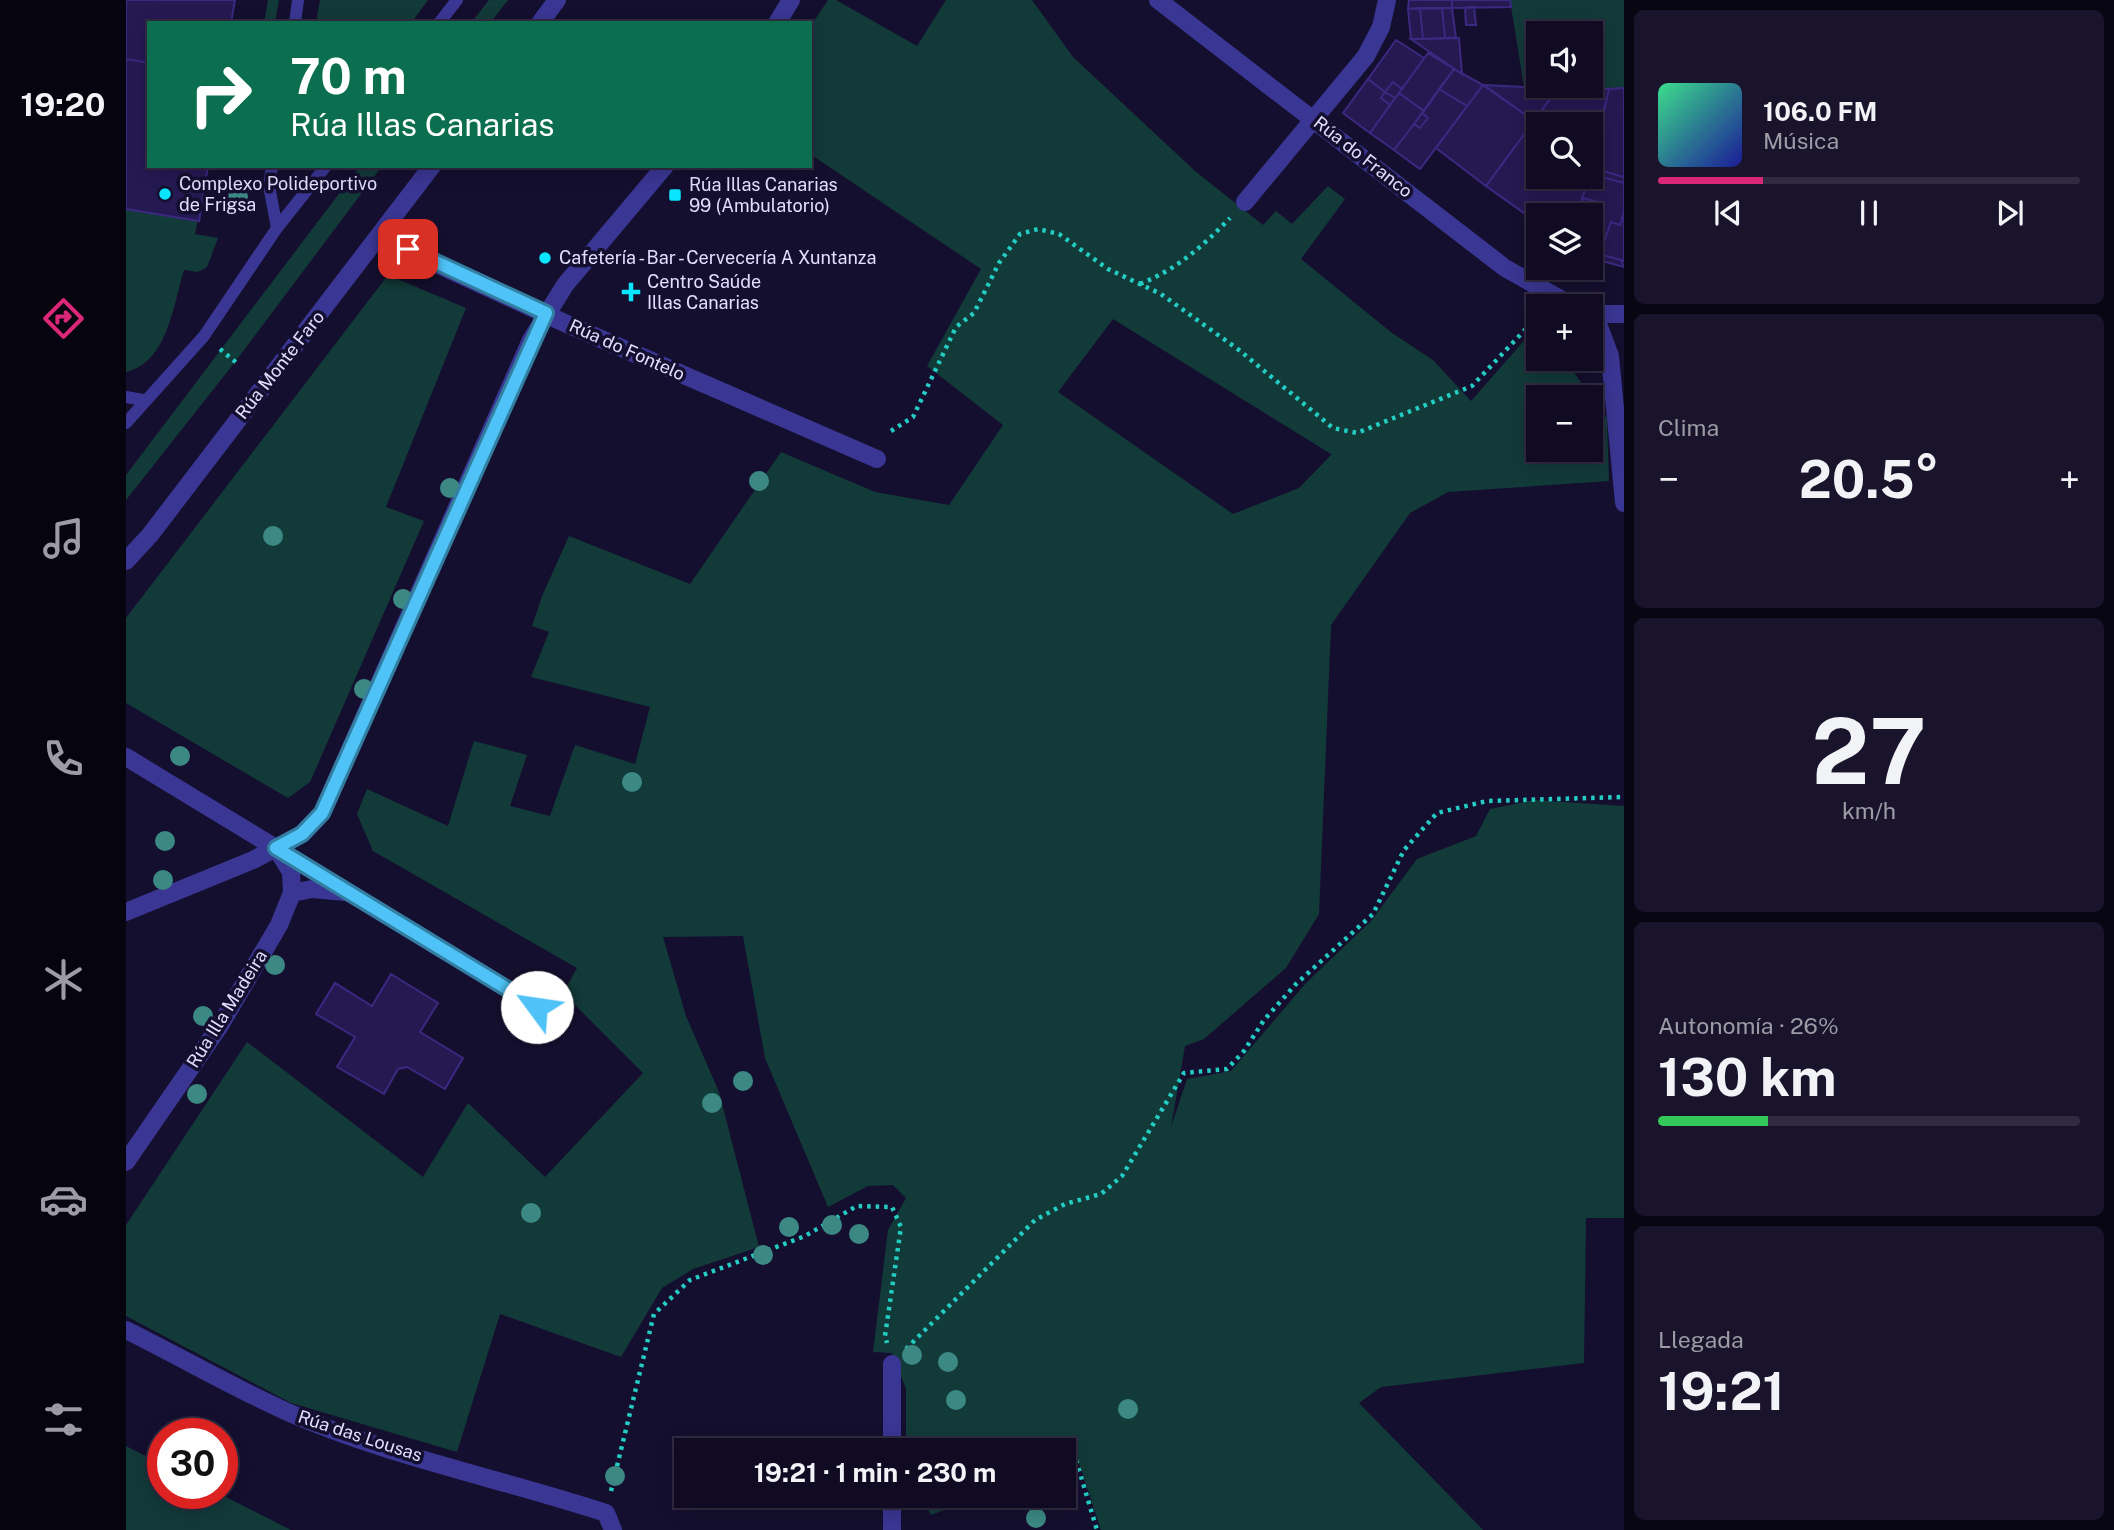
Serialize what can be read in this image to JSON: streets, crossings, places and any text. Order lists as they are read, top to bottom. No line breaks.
{"streets":{"street":["Rúa do Franco","Rúa do Fontelo","Rúa Monte Faro","Rúa Illa Madeira","Rúa das Lousas"]},"crossings":[["Rúa do Fontelo","Rúa Monte Faro"]],"places":{"other":["Complexo Polideportivo de Frigsa","Cafetería - Bar - Cervecería A Xuntanza"],"transit":["Rúa Illas Canarias 99 (Ambulatorio)"],"health":["Centro Saúde Illas Canarias"]},"page":{"tabs":"19:20","map_buttons":["+","−"],"turn":["70 m","Rúa Illas Canarias"],"song":["106.0 FM","Música"],"tile":["Clima",["27","km/h"],["Autonomía · 26%","130 km"],["Llegada","19:21"]],"heat":["−","20.5°","+"],"limit":"30","trip":"19:21 · 1 min · 230 m"}}
